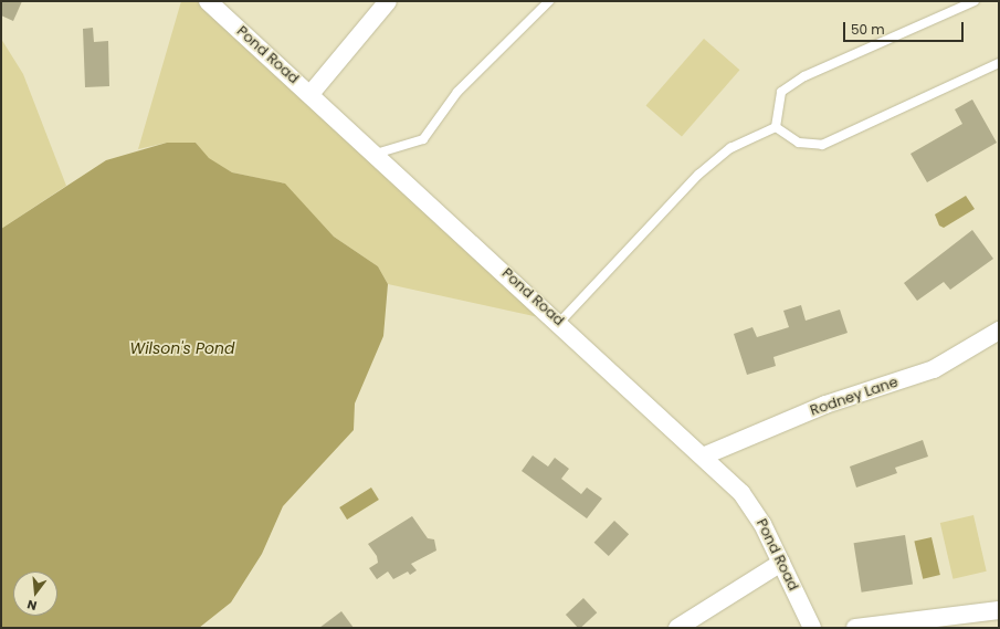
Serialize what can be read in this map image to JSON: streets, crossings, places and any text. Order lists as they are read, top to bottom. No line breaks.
{"streets":{"street":["Pond Road","Rodney Lane"]},"crossings":[["Pond Road","Rodney Lane"]],"water":["Wilson's Pond"],"scale_bar":"50 m","north":"bottom"}
